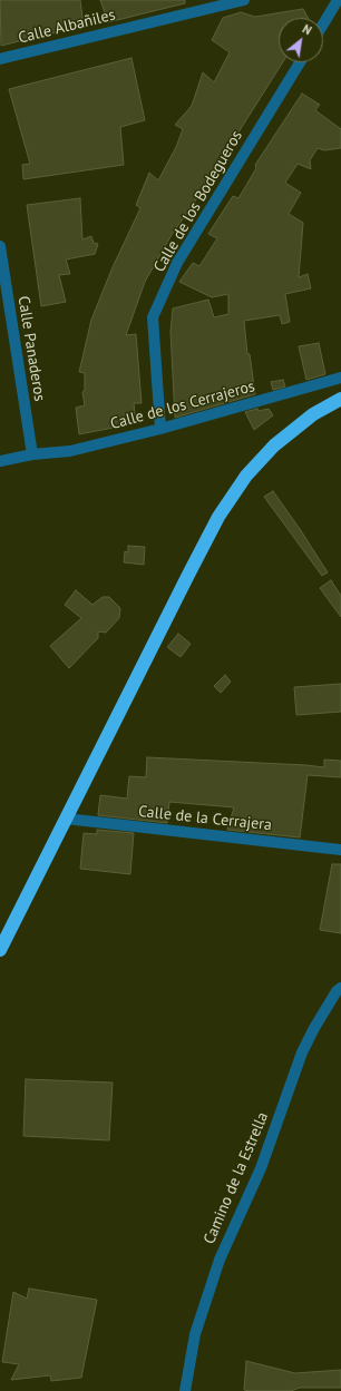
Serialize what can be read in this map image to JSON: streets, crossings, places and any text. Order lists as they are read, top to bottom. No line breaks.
{"streets":{"street":["Calle Albañiles","Calle de los Bodegueros","Calle Panaderos","Calle de los Cerrajeros","Calle de la Cerrajera","Camino de la Estrella"]},"crossings":[["Calle de los Bodegueros","Calle de los Cerrajeros"],["Calle Panaderos","Calle de los Cerrajeros"]],"north":"top right"}
